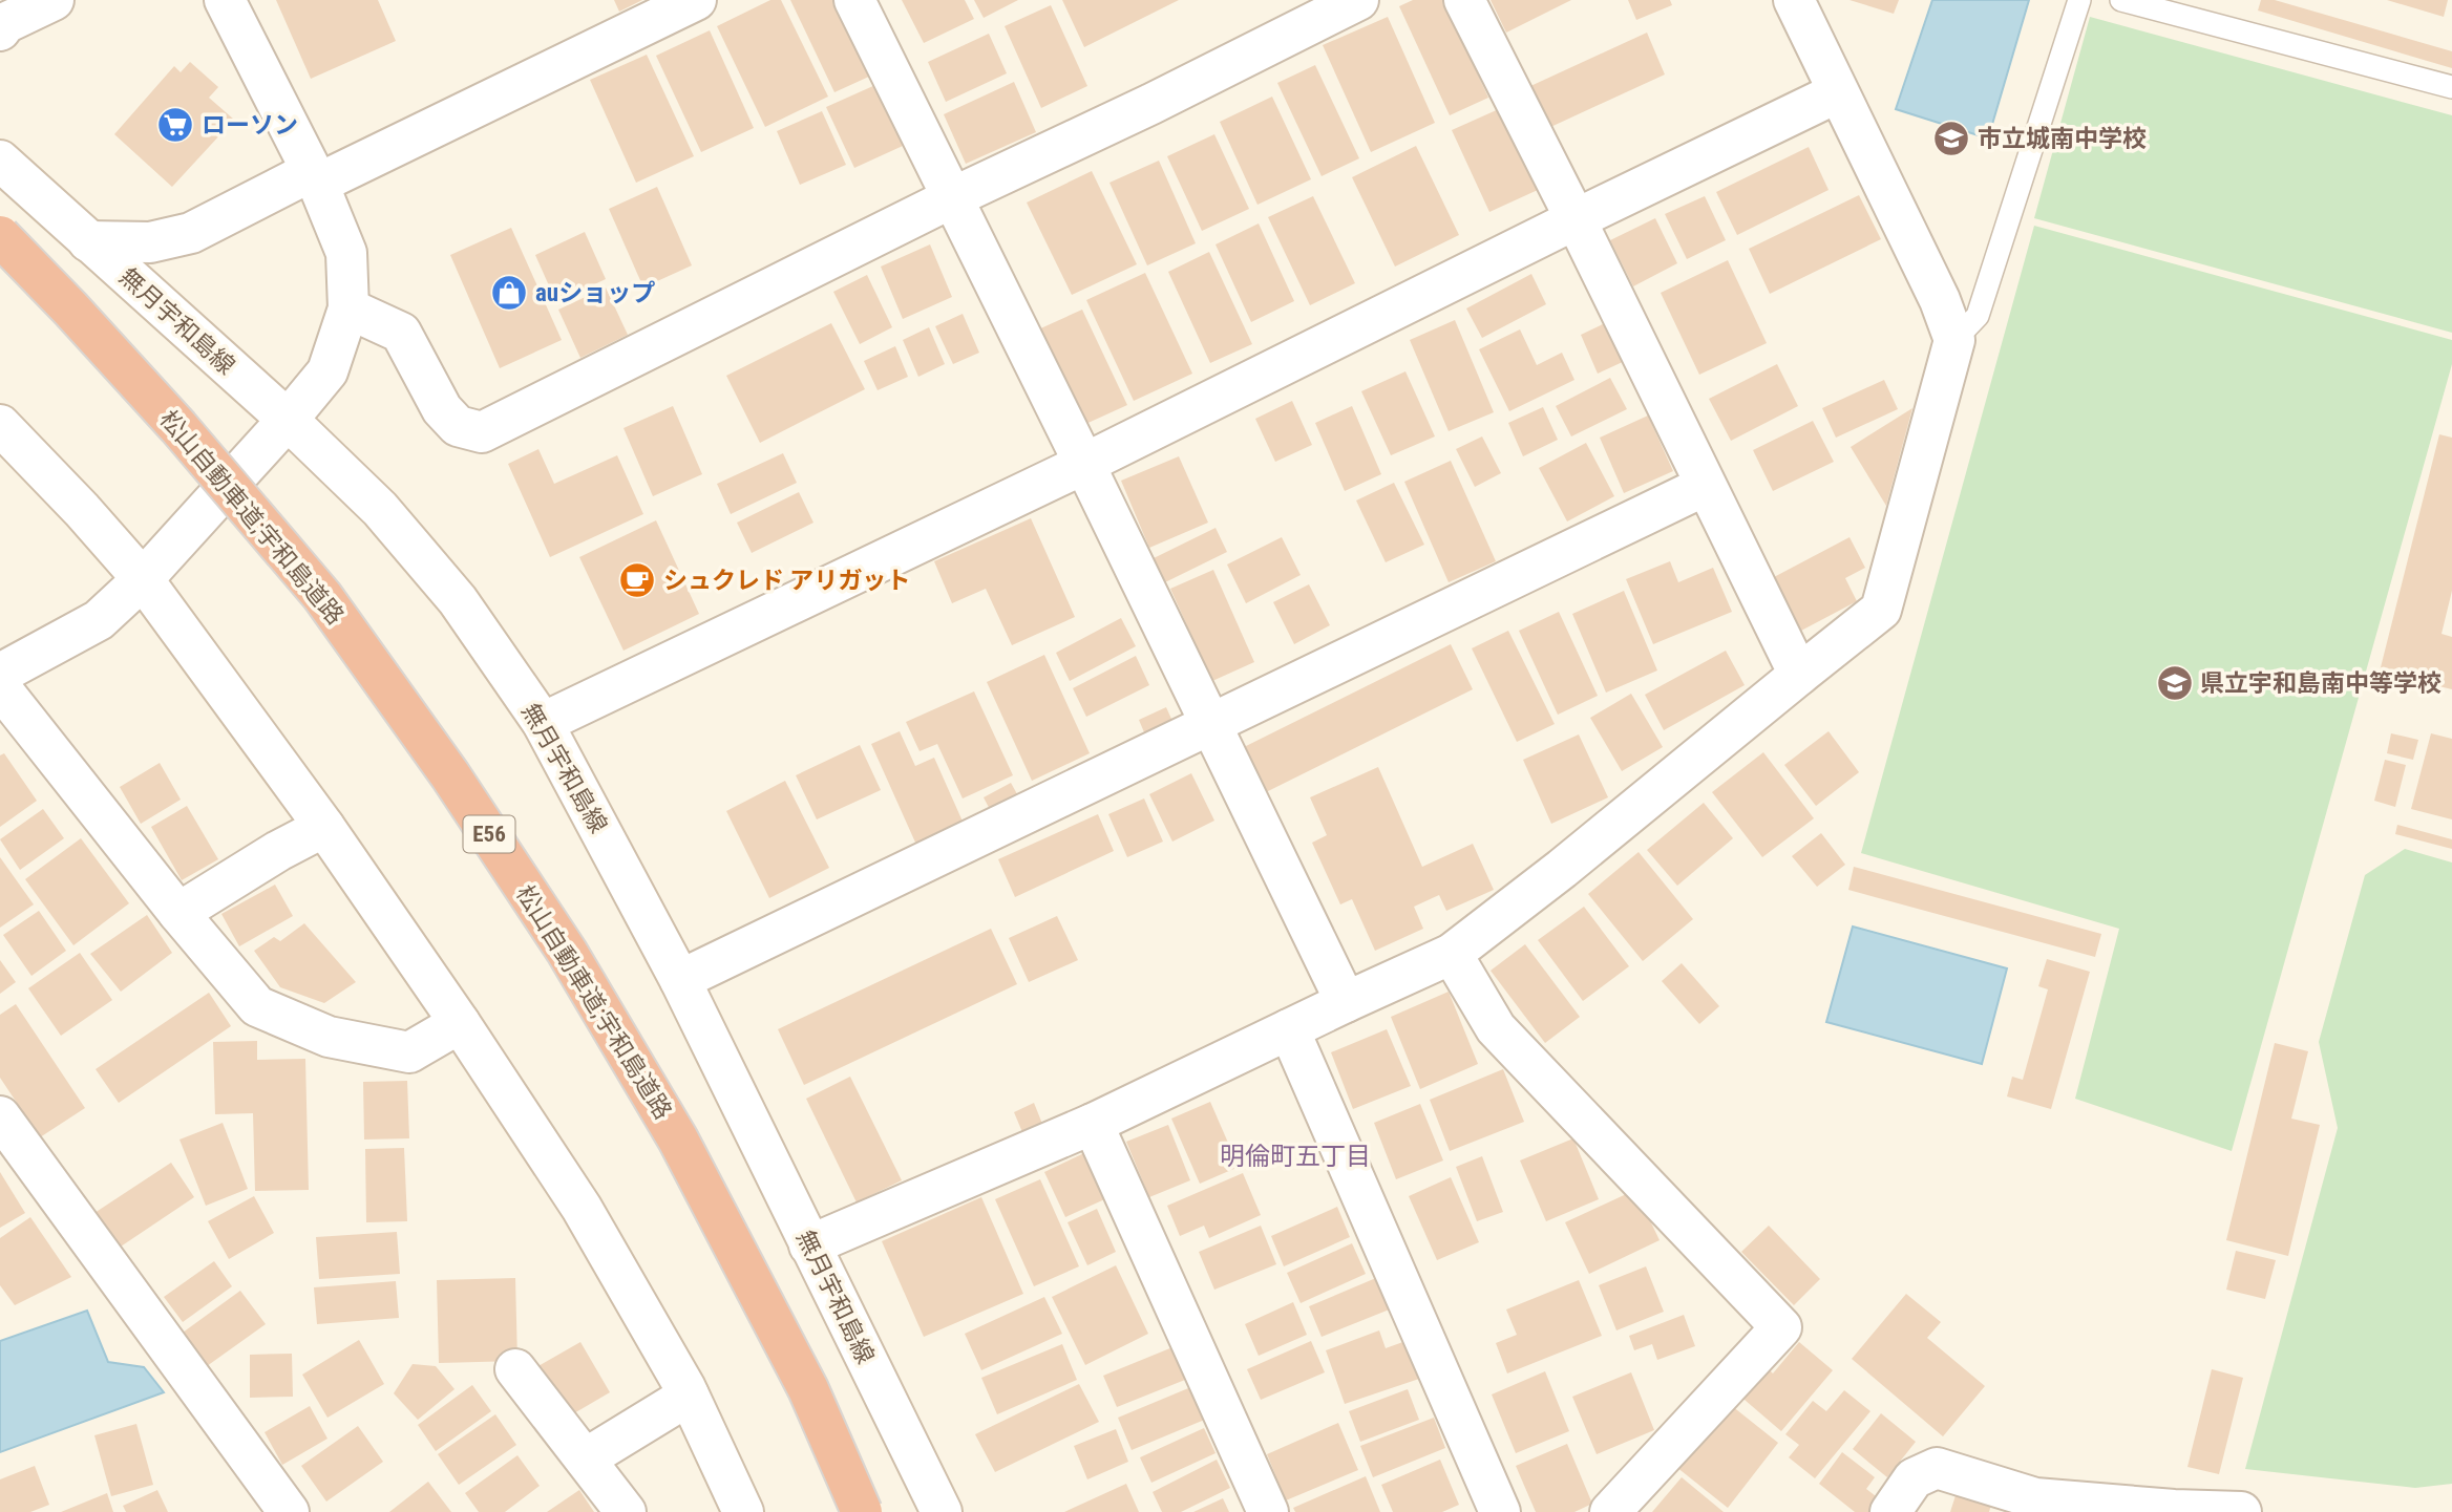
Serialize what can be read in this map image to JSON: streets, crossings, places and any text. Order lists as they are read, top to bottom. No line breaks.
{"streets":{"highway":["松山自動車道;宇和島道路","E56"],"street":["無月宇和島線"]},"districts":["明倫町五丁目"],"places":{"supermarket":["ローソン"],"school or university":["市立城南中学校","県立宇和島南中等学校"],"shop":["auショップ"],"cafe":["シュクレド アリガット"]}}
